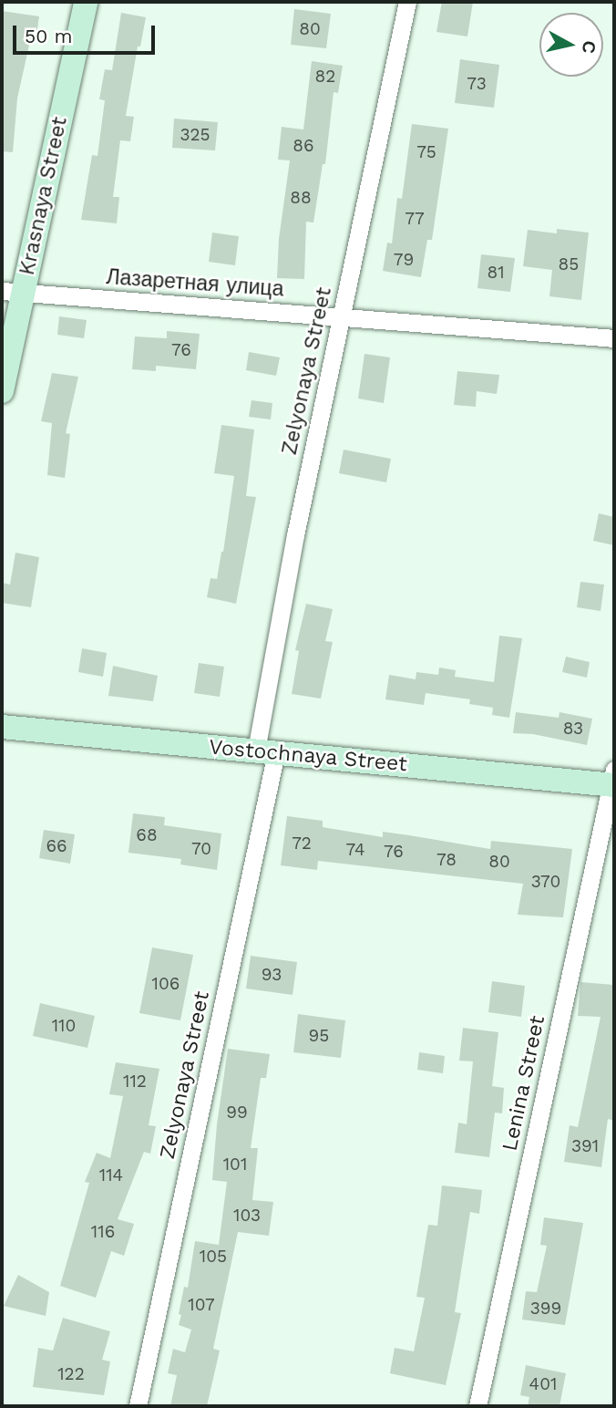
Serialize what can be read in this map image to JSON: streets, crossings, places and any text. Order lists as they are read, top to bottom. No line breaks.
{"streets":{"street":["Krasnaya Street","Лазаретная улица","Zelyonaya Street","Vostochnaya Street","Lenina Street"]},"crossings":[["Krasnaya Street","Лазаретная улица"],["Лазаретная улица","Zelyonaya Street"],["Zelyonaya Street","Vostochnaya Street"],["Vostochnaya Street","Lenina Street"]],"house_numbers":["80","82","73","325","86","75","88","77","79","85","81","76","83","68","72","66","70","74","76","78","80","370","93","106","110","95","112","99","391","101","114","103","116","105","107","399","122","401"],"scale_bar":"50 m","north":"right"}
